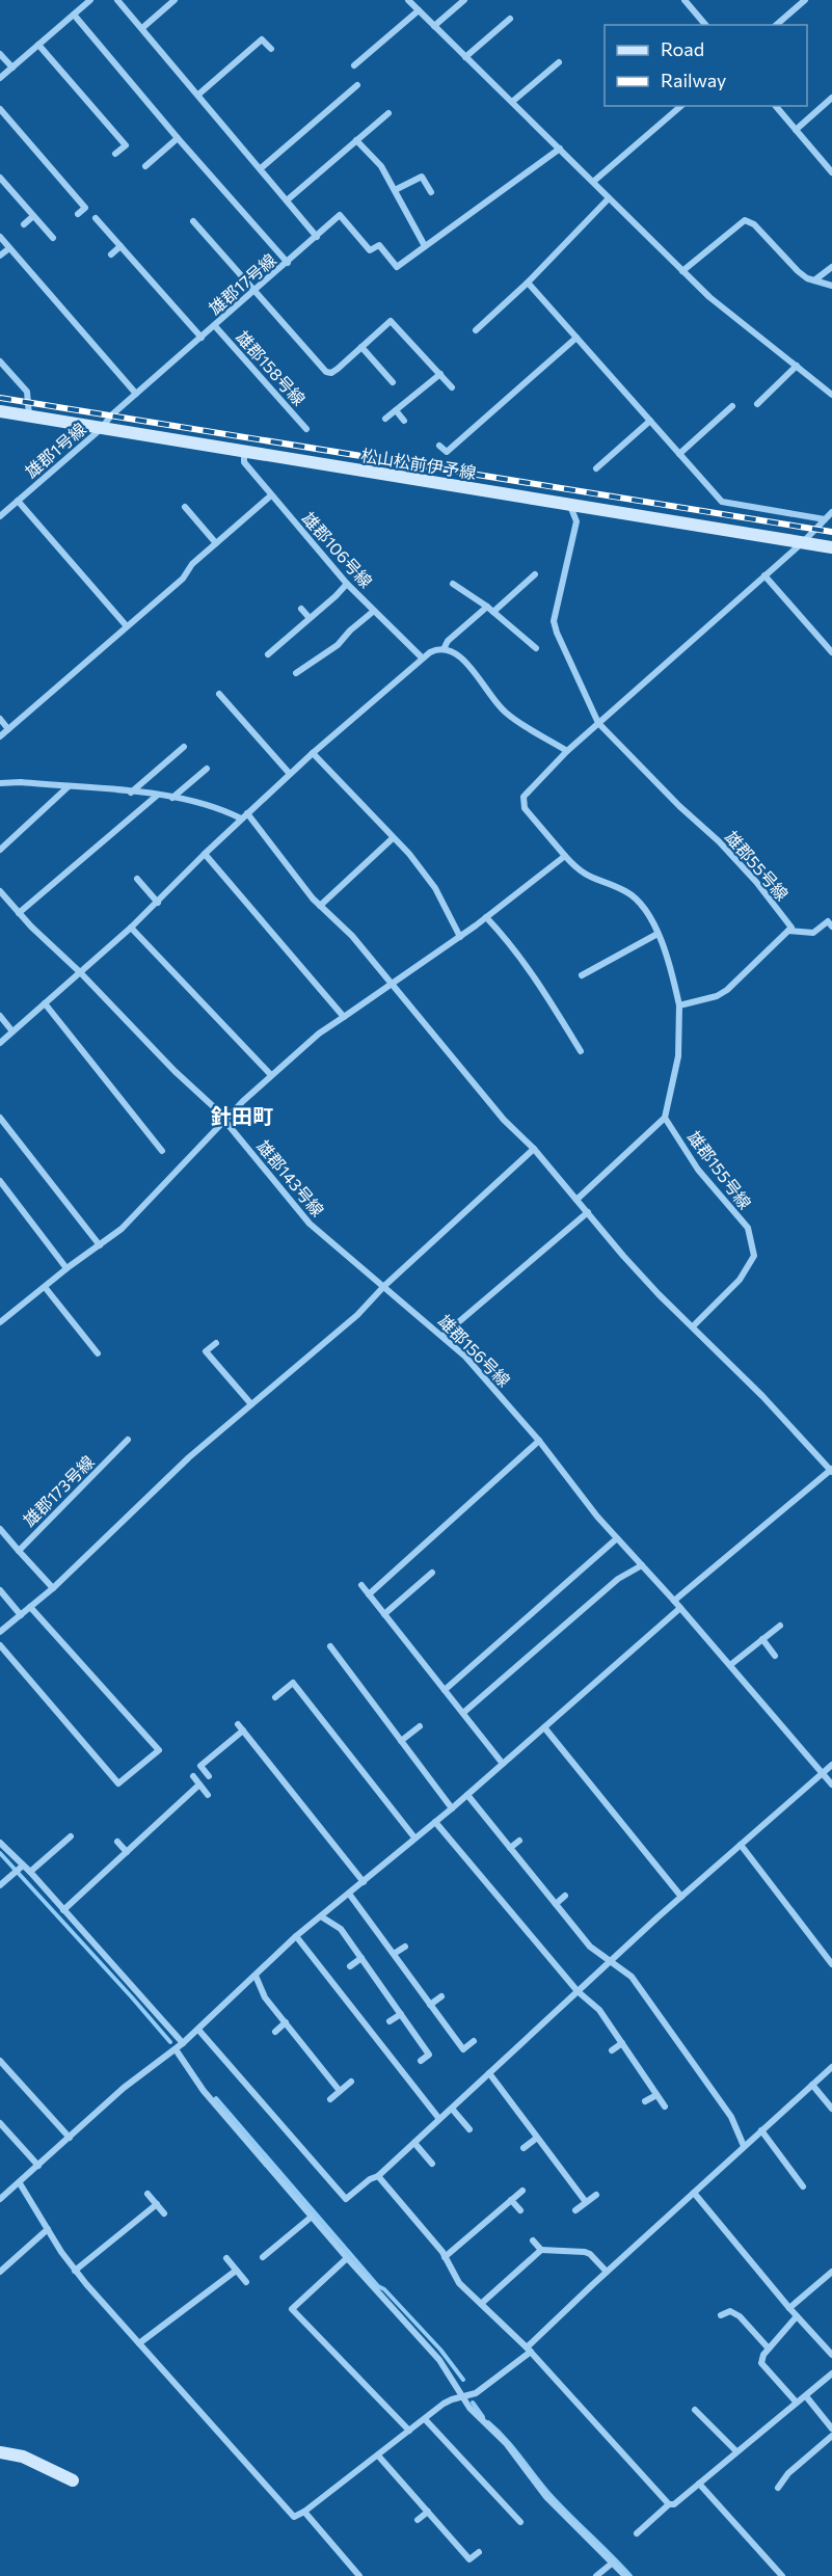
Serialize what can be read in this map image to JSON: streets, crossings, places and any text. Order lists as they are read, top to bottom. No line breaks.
{"streets":{"main road":["松山松前伊予線"],"street":["雄郡17号線","雄郡158号線","雄郡1号線","雄郡106号線","雄郡55号線","雄郡155号線","雄郡143号線","雄郡156号線","雄郡173号線"]},"crossings":[["雄郡17号線","雄郡158号線"],["雄郡17号線","雄郡1号線"],["雄郡17号線","松山松前伊予線"],["雄郡1号線","松山松前伊予線"],["松山松前伊予線","雄郡106号線"],["松山松前伊予線","雄郡55号線"],["雄郡143号線","雄郡156号線"]],"districts":["針田町"],"legend":["Road","Railway"]}
